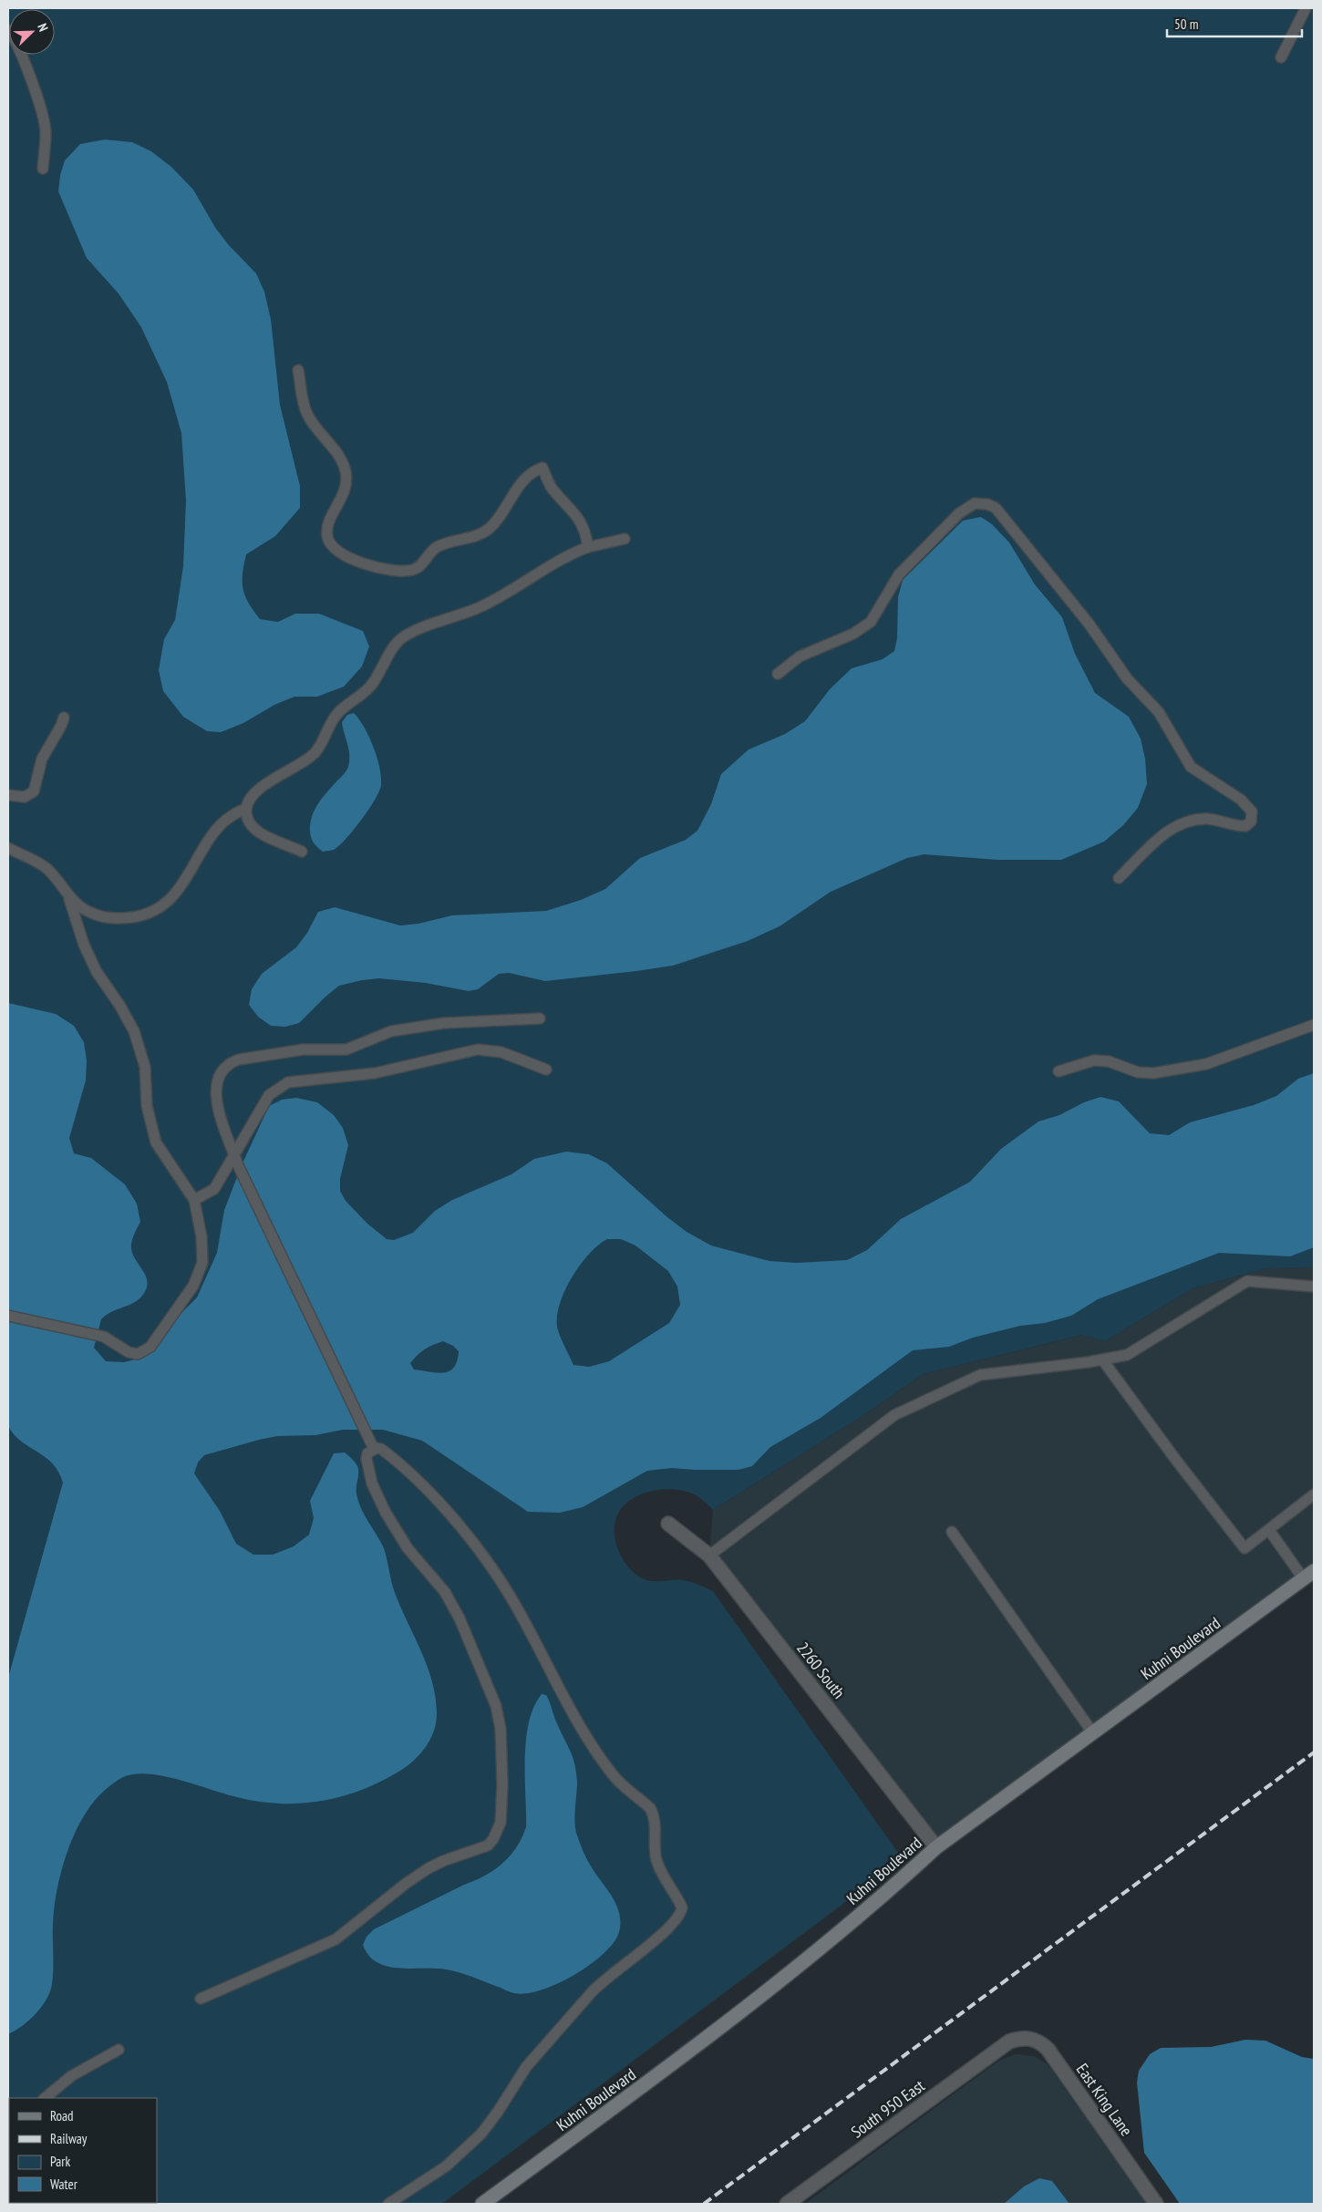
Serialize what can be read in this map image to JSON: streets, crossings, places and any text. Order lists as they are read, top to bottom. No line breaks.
{"streets":{"street":["Kuhni Boulevard","2260 South","East King Lane","South 950 East"]},"crossings":[["Kuhni Boulevard","2260 South"],["East King Lane","South 950 East"]],"legend":["Road","Railway","Park","Water"],"scale_bar":"50 m","north":"top right"}
